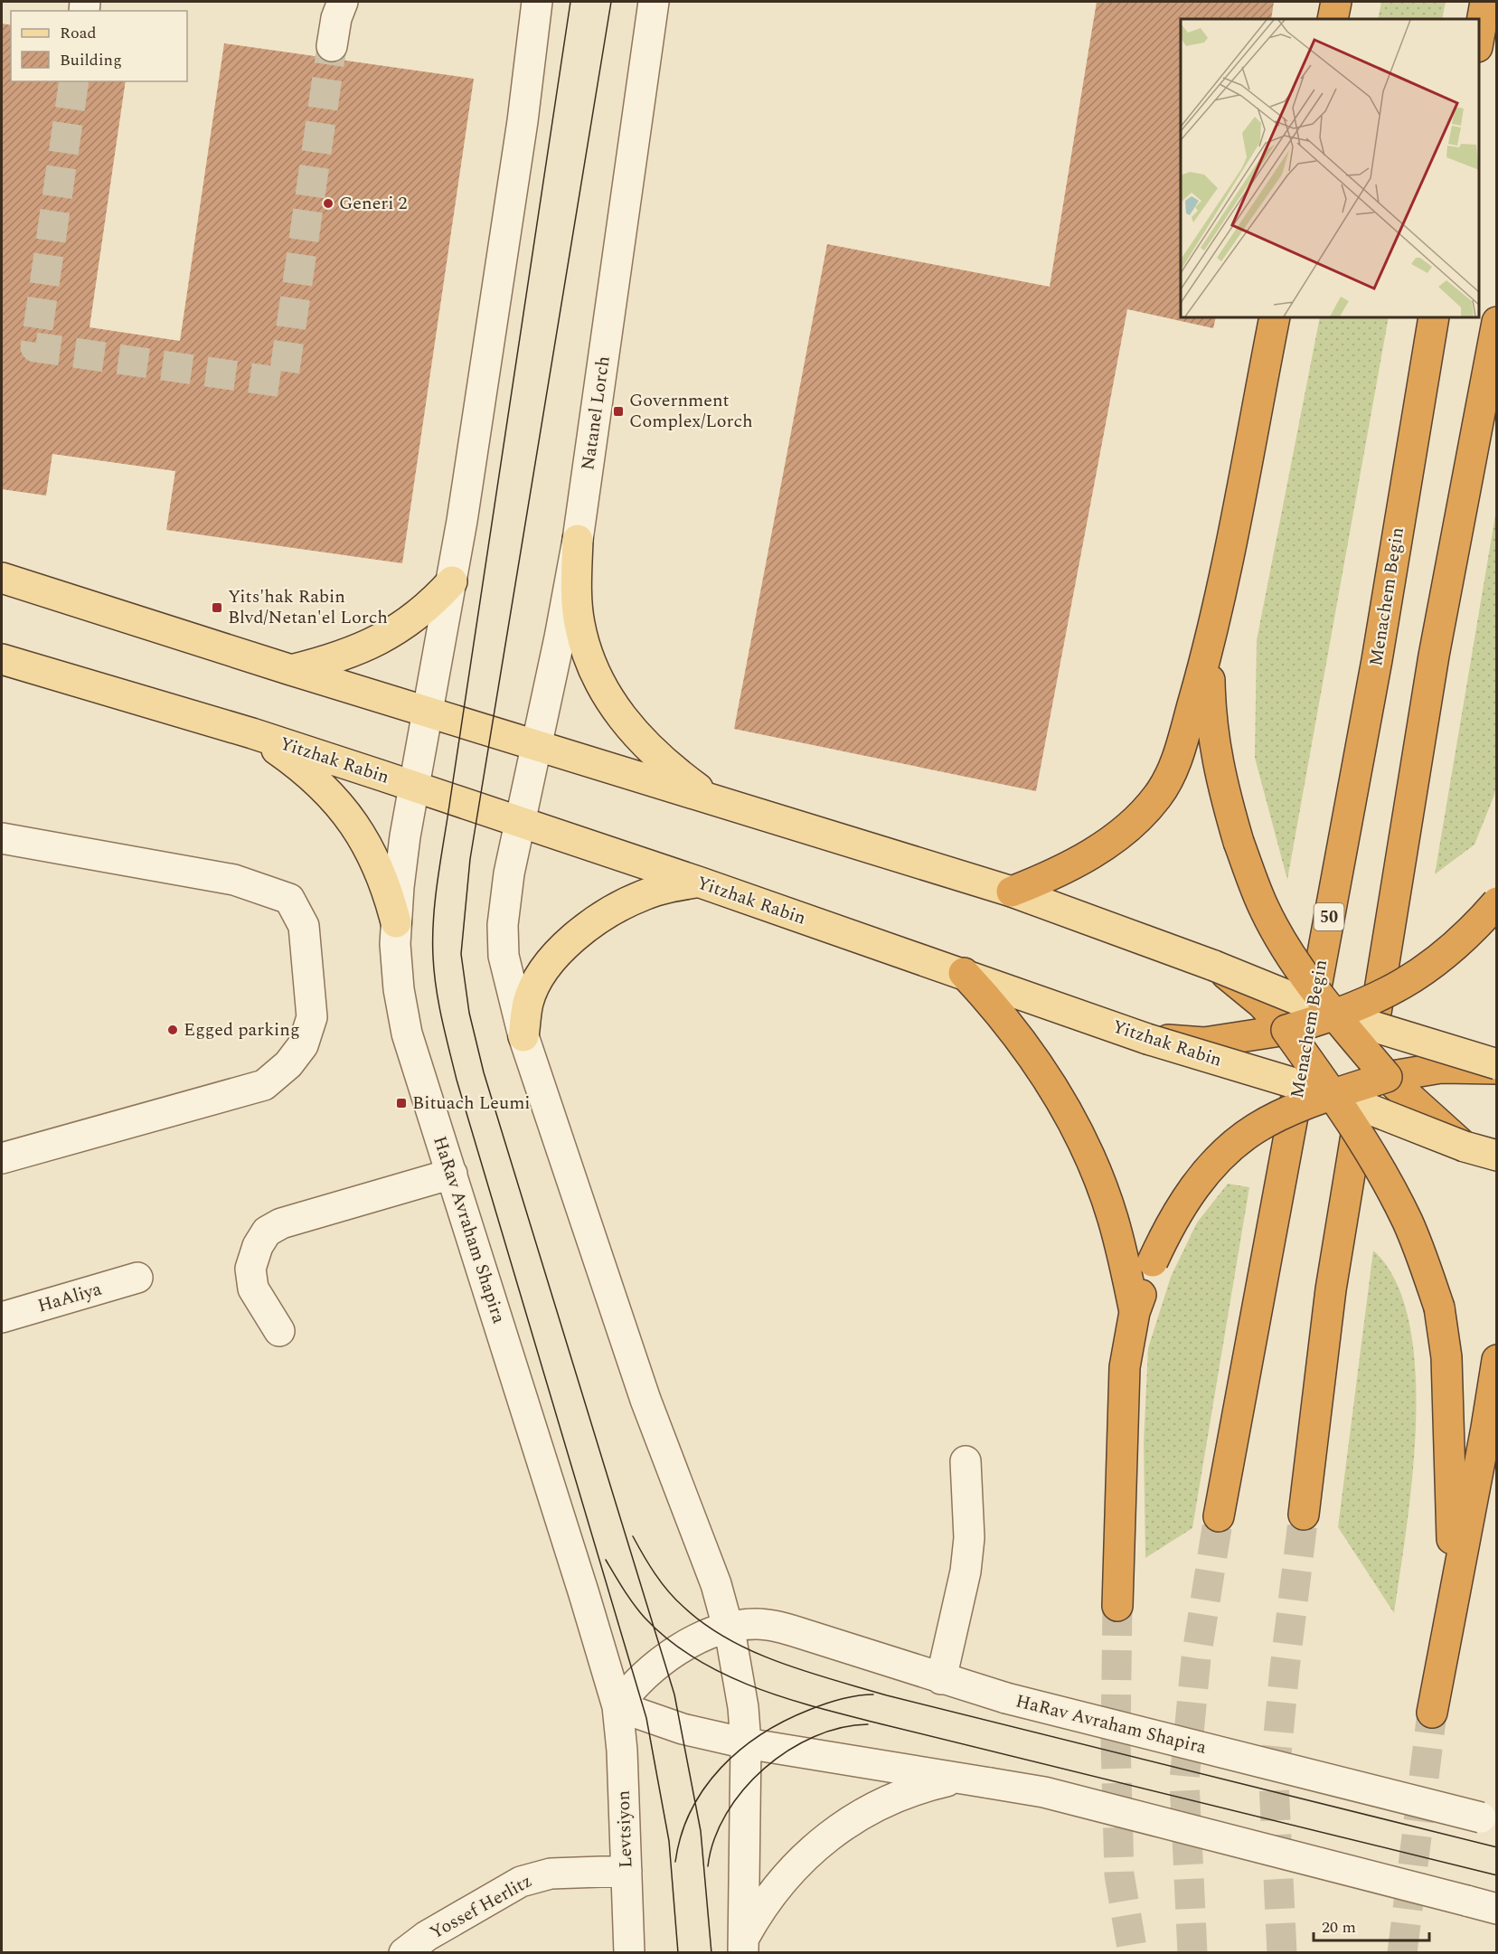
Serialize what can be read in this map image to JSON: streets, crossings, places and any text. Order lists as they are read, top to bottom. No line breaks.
{"streets":{"highway":["Menachem Begin","50"],"main road":["Yitzhak Rabin"],"street":["Natanel Lorch","HaRav Avraham Shapira","HaAliya","Levtsiyon","Yossef Herlitz"]},"crossings":[["Natanel Lorch","Yitzhak Rabin"],["Yitzhak Rabin","HaRav Avraham Shapira"],["HaRav Avraham Shapira","Levtsiyon"],["Levtsiyon","Yossef Herlitz"]],"places":{"other":["Generi 2","Egged parking"],"transit":["Government Complex/Lorch","Yits'hak Rabin Blvd/Netan'el Lorch","Bituach Leumi"]},"legend":["Road","Building"],"scale_bar":"20 m"}
